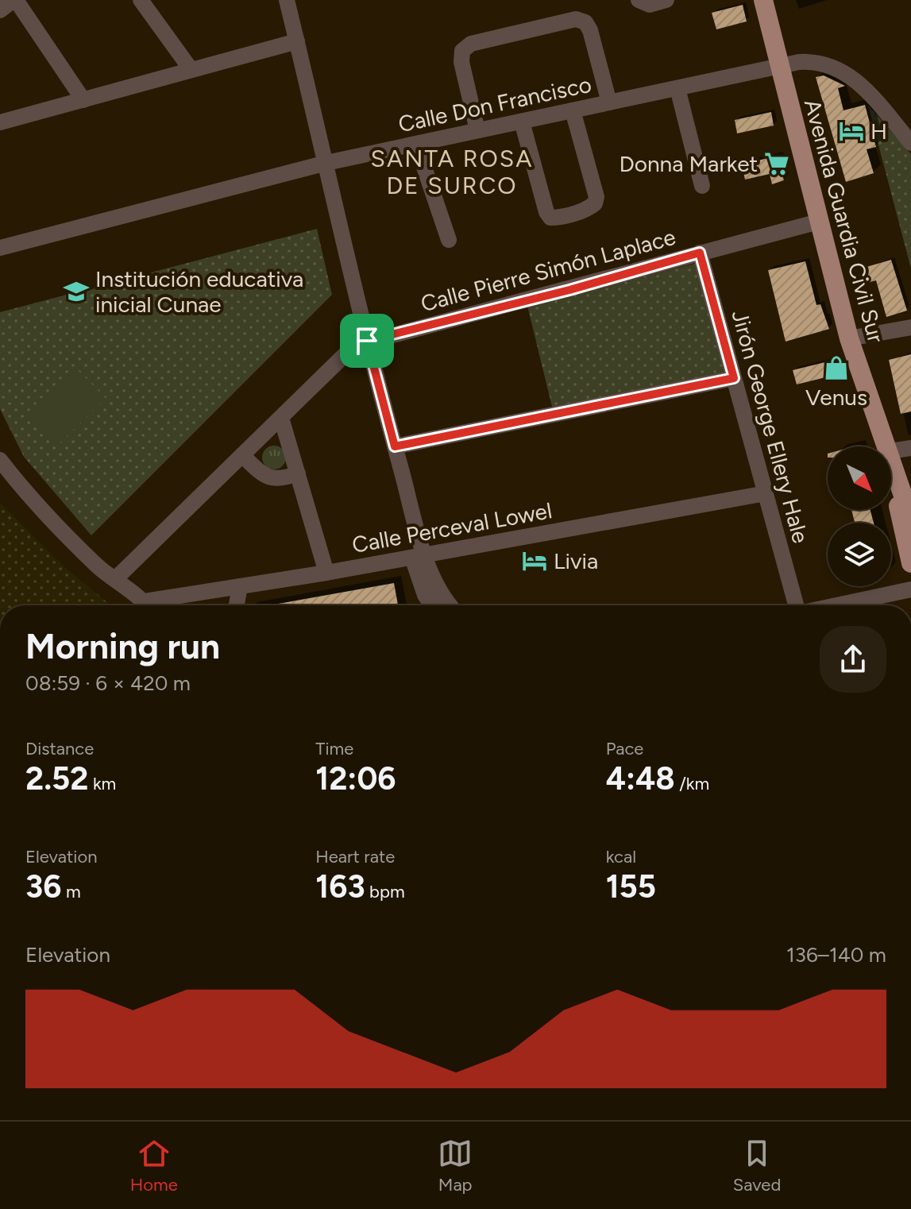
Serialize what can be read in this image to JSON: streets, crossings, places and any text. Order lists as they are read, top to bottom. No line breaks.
{"streets":{"main road":["Avenida Guardia Civil Sur"],"street":["Calle Don Francisco","Calle Pierre Simón Laplace","Jirón George Ellery Hale","Calle Perceval Lowel"]},"crossings":[["Calle Don Francisco","Avenida Guardia Civil Sur"],["Avenida Guardia Civil Sur","Calle Pierre Simón Laplace"],["Calle Pierre Simón Laplace","Jirón George Ellery Hale"],["Jirón George Ellery Hale","Calle Perceval Lowel"]],"districts":["SANTA ROSA DE SURCO"],"places":{"hotel":["H","Livia"],"supermarket":["Donna Market"],"school or university":["Institución educativa inicial Cunae"],"shop":["Venus"]},"north":"bottom right","page":{"heading":["Morning run","08:59 · 6 × 420 m"],"stats":[["Distance","2.52 km"],["Time","12:06"],["Pace","4:48 /km"],["Elevation","36 m"],["Heart rate","163 bpm"],["kcal","155"]],"chart":["Elevation","136–140 m"],"tabs":["Home","Map","Saved"]}}
